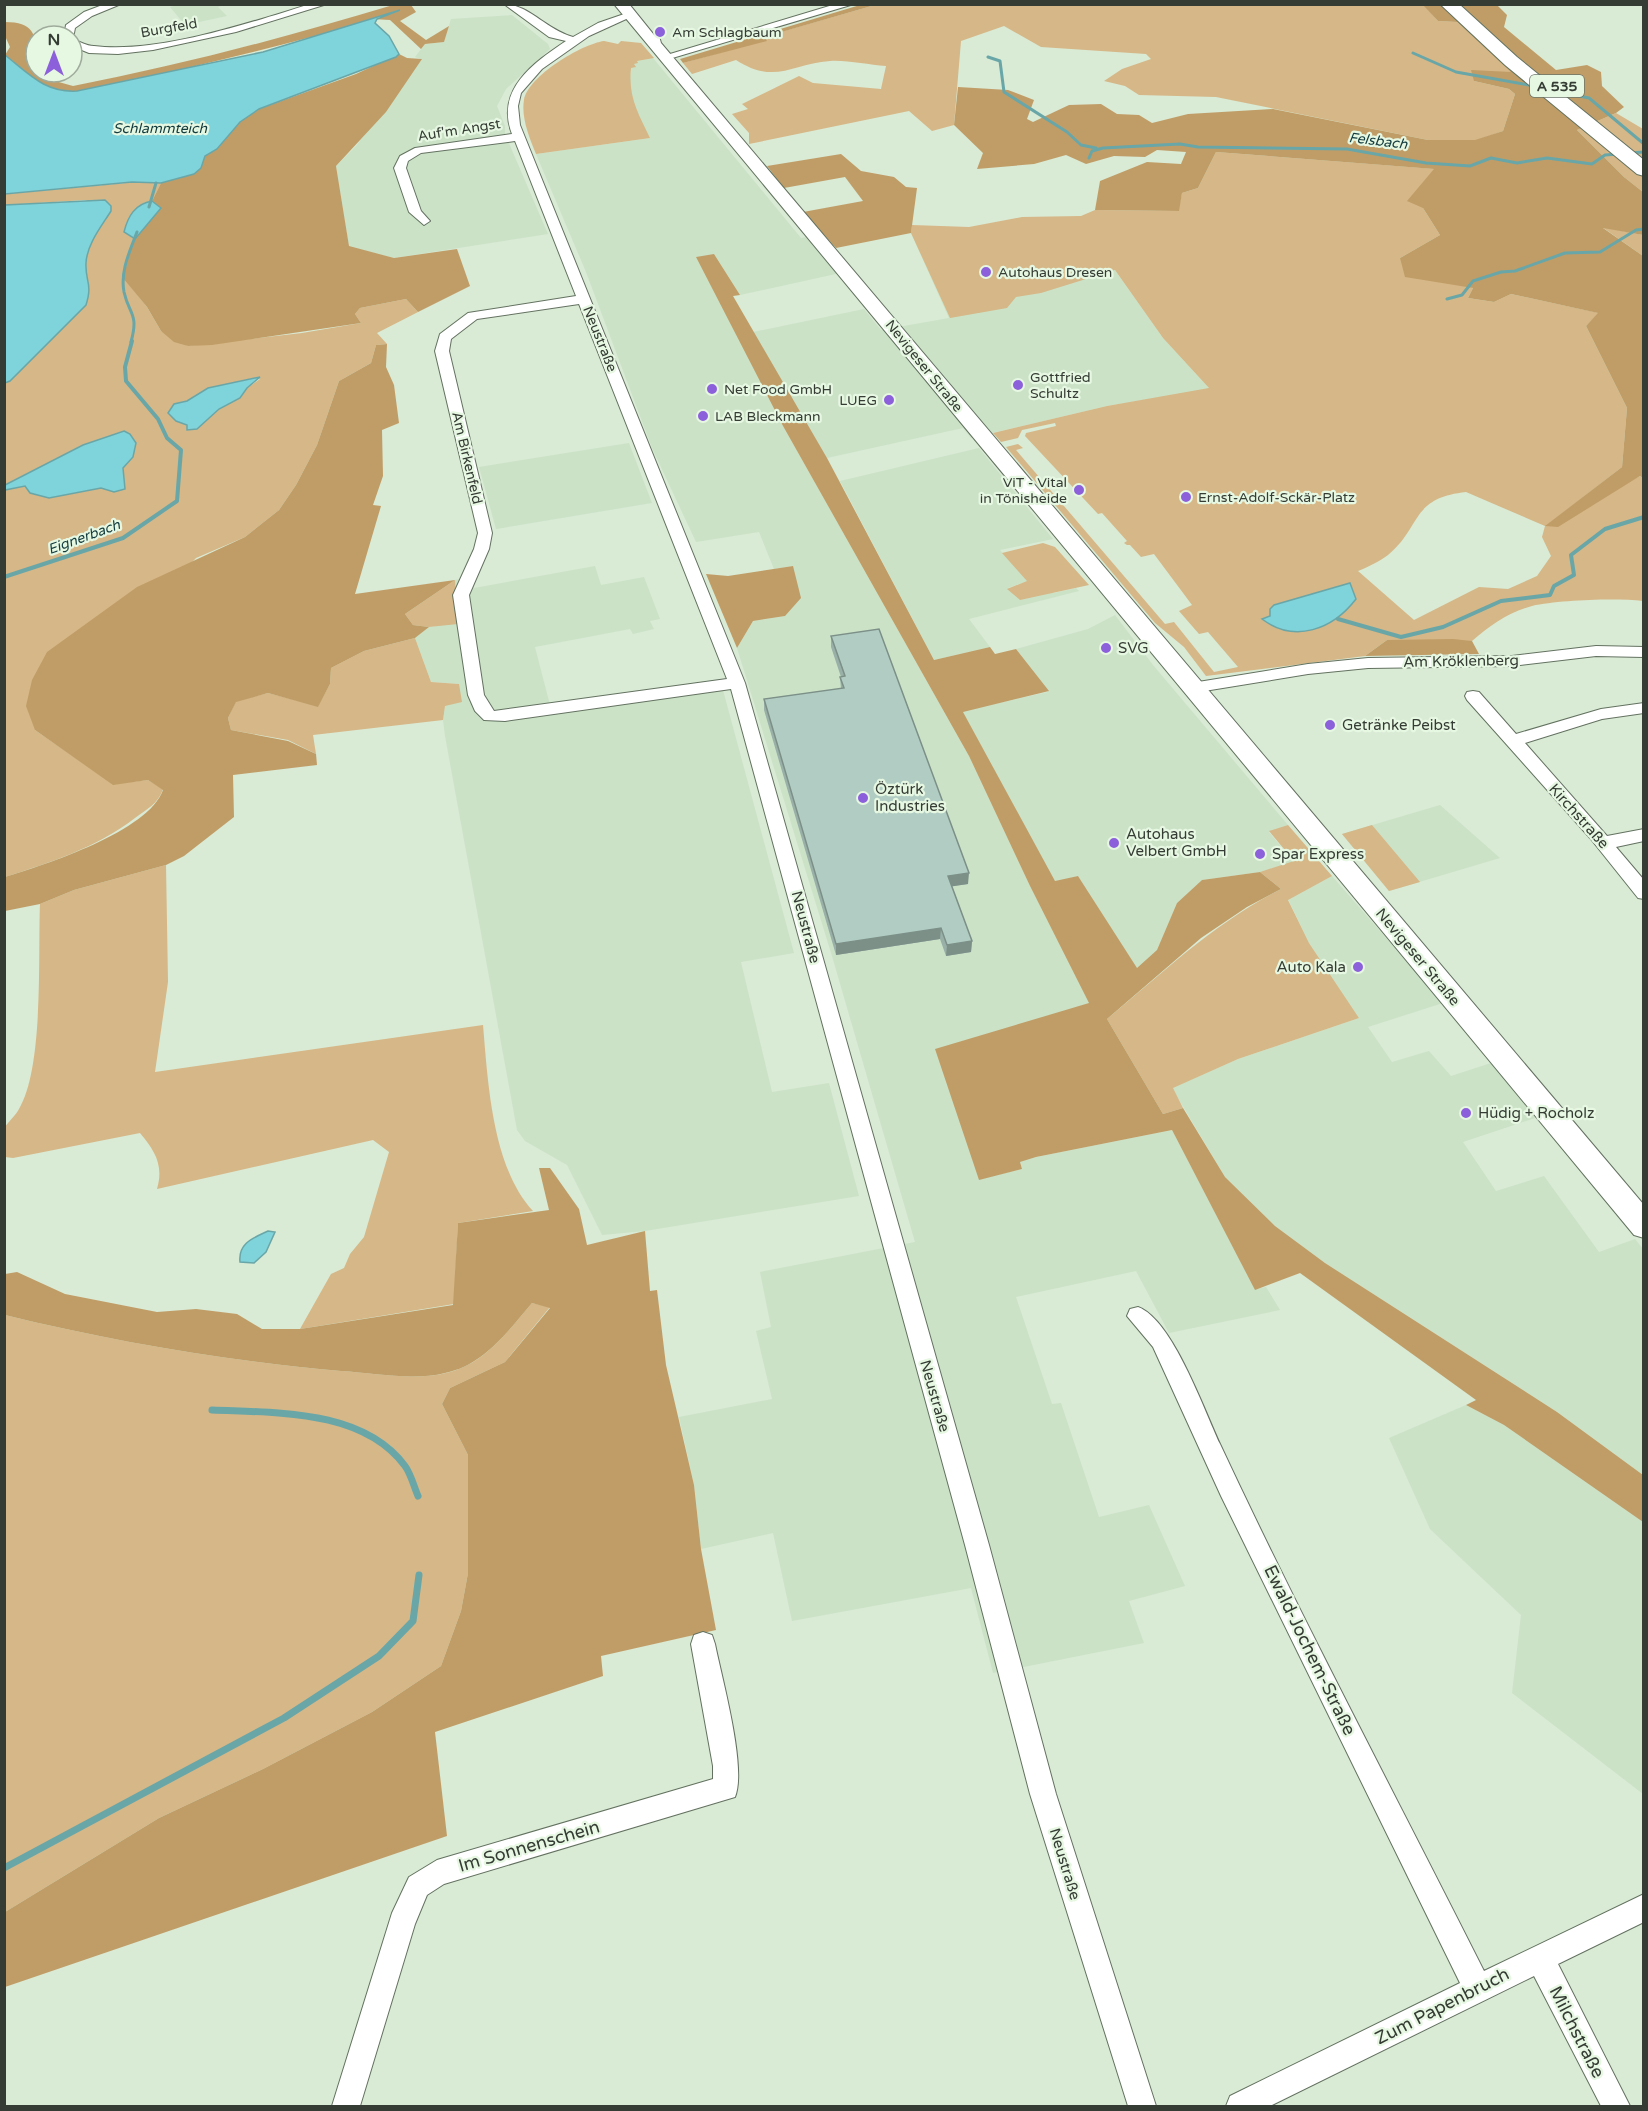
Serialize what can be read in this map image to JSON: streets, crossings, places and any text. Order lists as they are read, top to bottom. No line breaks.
{"streets":{"highway":["A 535"],"main road":["Nevigeser Straße"],"street":["Burgfeld","Auf'm Angst","Neustraße","Am Birkenfeld","Am Kröklenberg","Kirchstraße","Ewald-Jochem-Straße","Im Sonnenschein","Zum Papenbruch","Milchstraße"]},"crossings":[["Auf'm Angst","Neustraße"],["Neustraße","Nevigeser Straße"],["Neustraße","Am Birkenfeld"],["Nevigeser Straße","Am Kröklenberg"],["Ewald-Jochem-Straße","Zum Papenbruch"],["Zum Papenbruch","Milchstraße"]],"water":["Schlammteich","Felsbach","Eignerbach"],"places":["Am Schlagbaum","Autohaus Dresen","Gottfried Schultz","Net Food GmbH","LUEG","LAB Bleckmann","ViT - Vital in Tönisheide","Ernst-Adolf-Sckär-Platz","SVG","Getränke Peibst","Öztürk Industries","Autohaus Velbert GmbH","Spar Express","Auto Kala","Hüdig + Rocholz"],"north":"top"}
